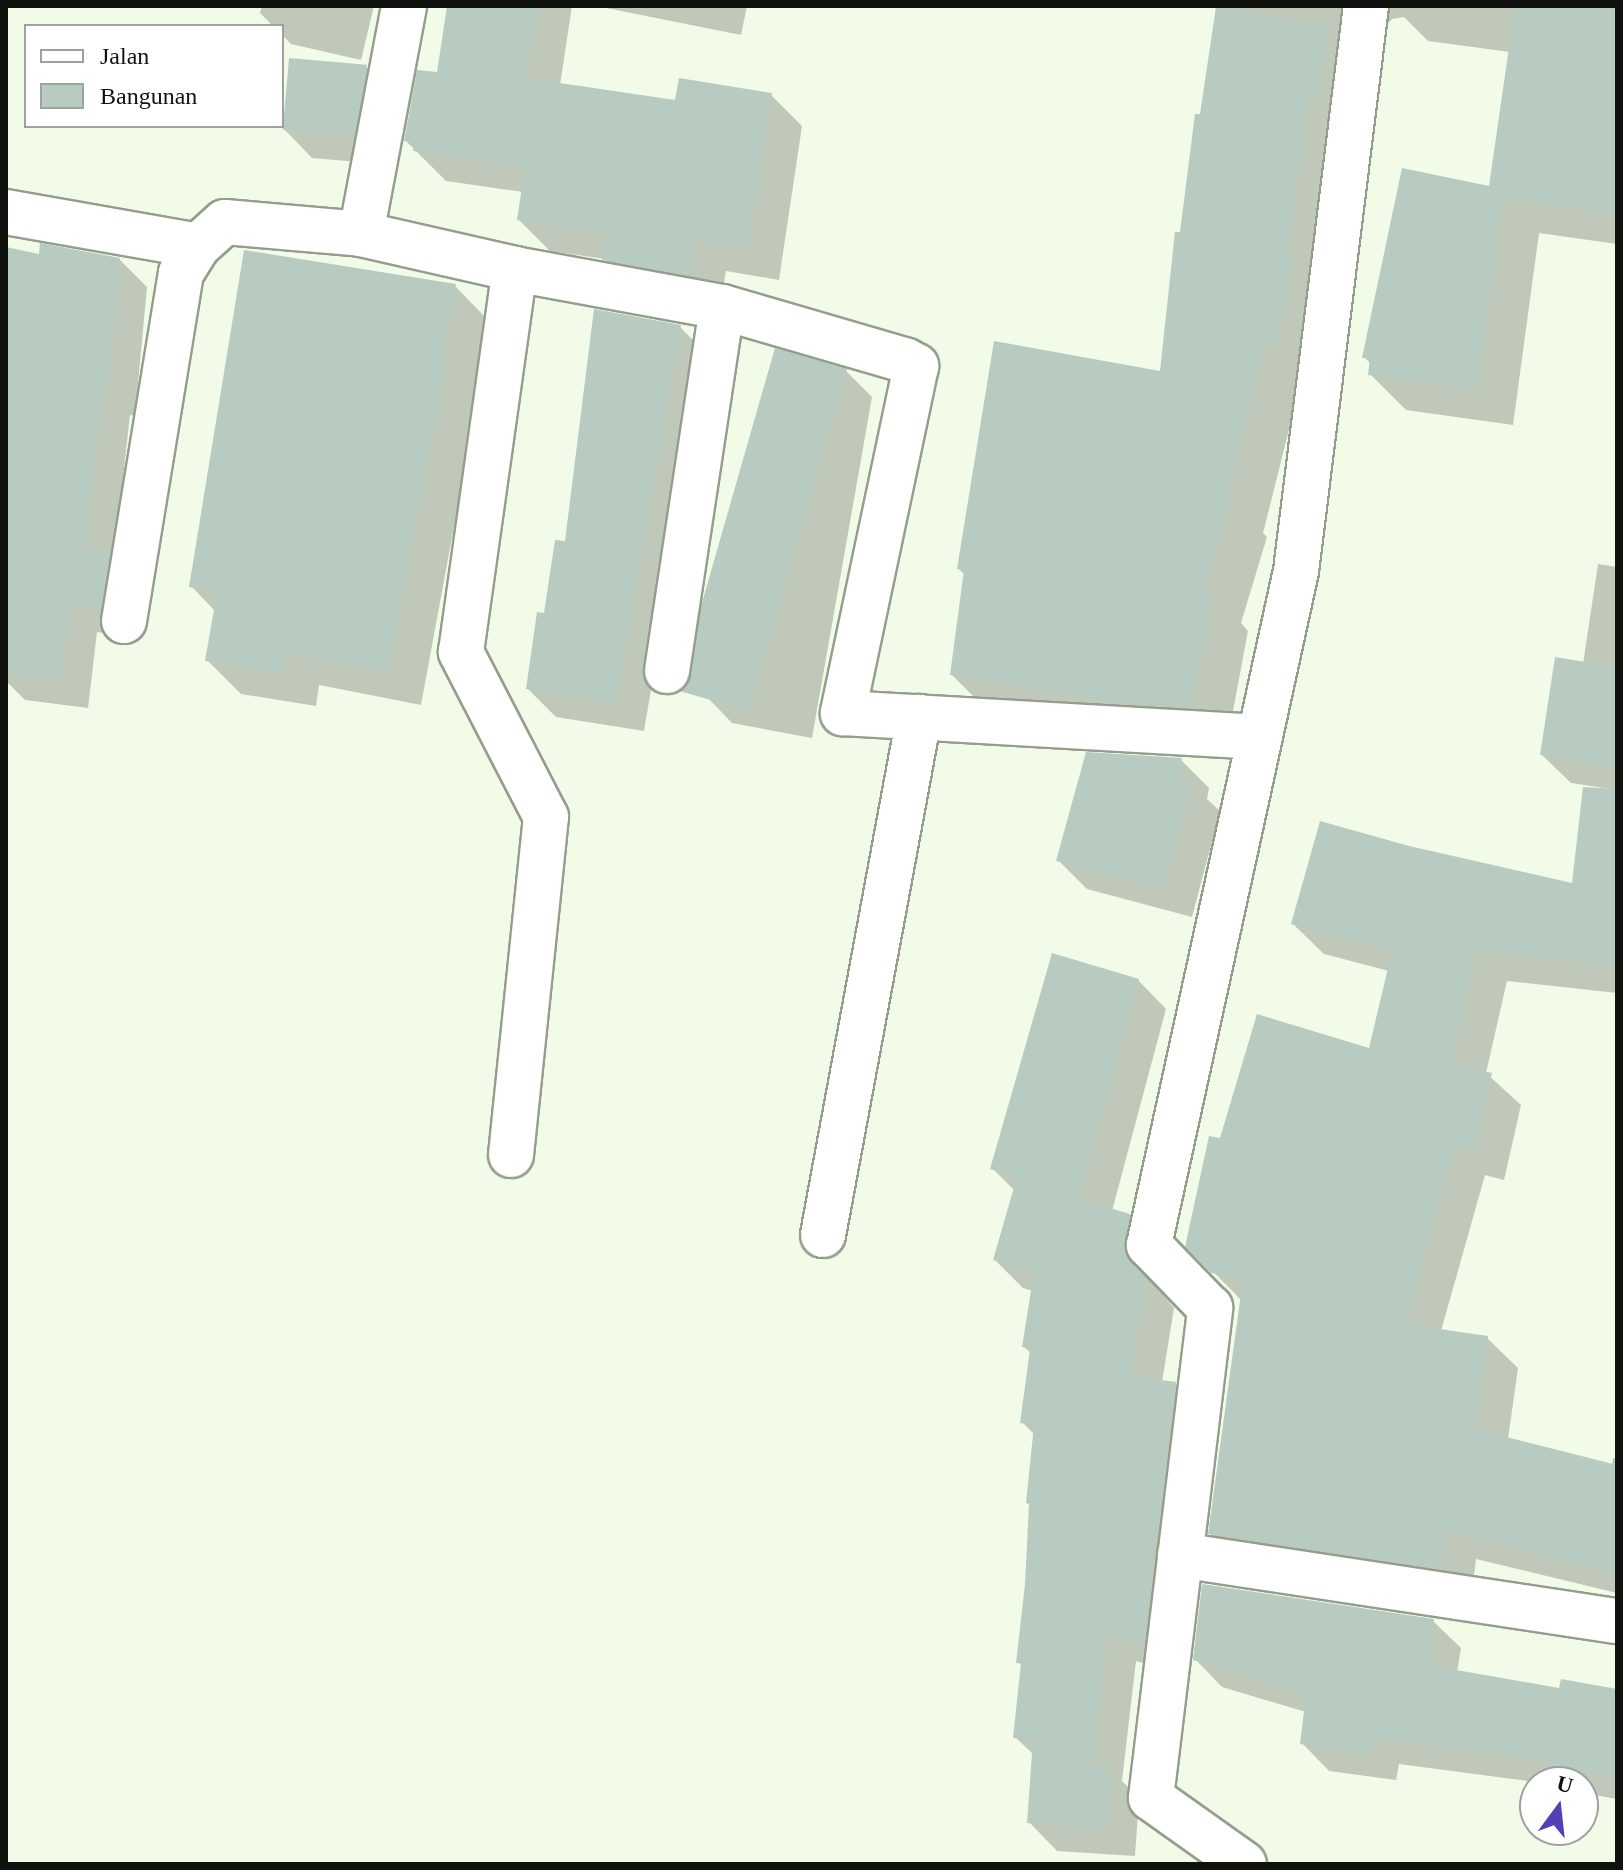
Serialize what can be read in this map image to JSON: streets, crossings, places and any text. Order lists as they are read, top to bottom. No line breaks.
{"legend":["Jalan","Bangunan"],"north":"top"}
